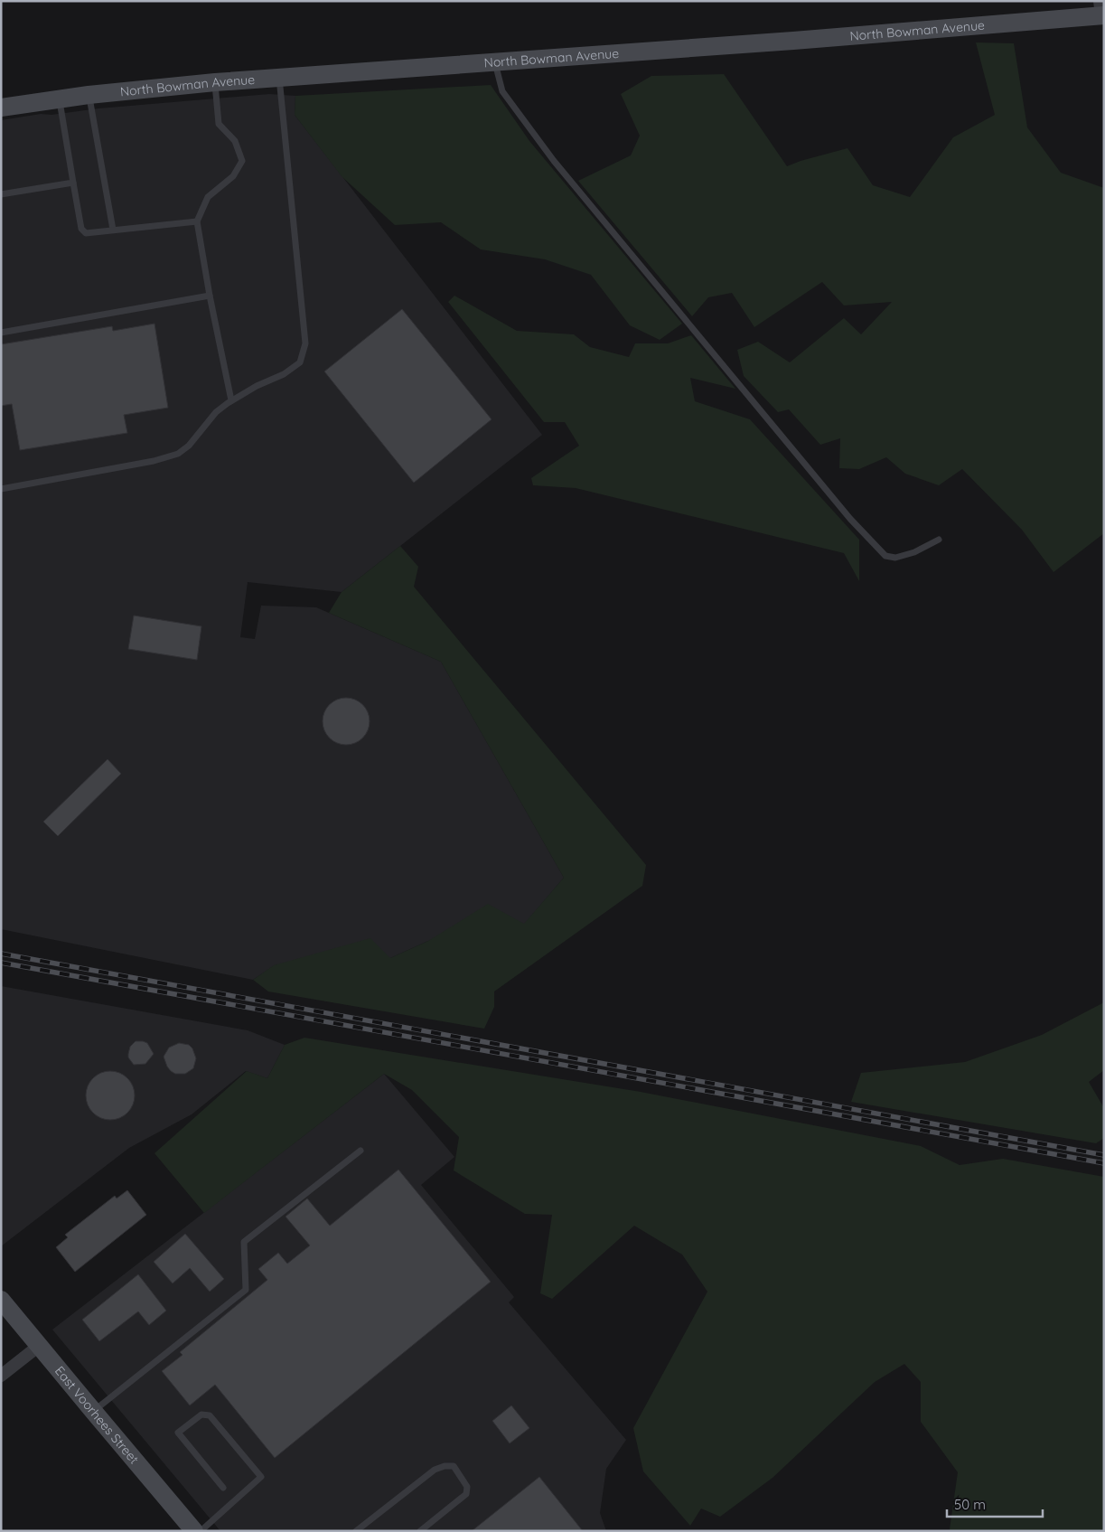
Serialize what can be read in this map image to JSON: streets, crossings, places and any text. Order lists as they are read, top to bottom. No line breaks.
{"streets":{"street":["North Bowman Avenue","East Voorhees Street"]},"scale_bar":"50 m"}
